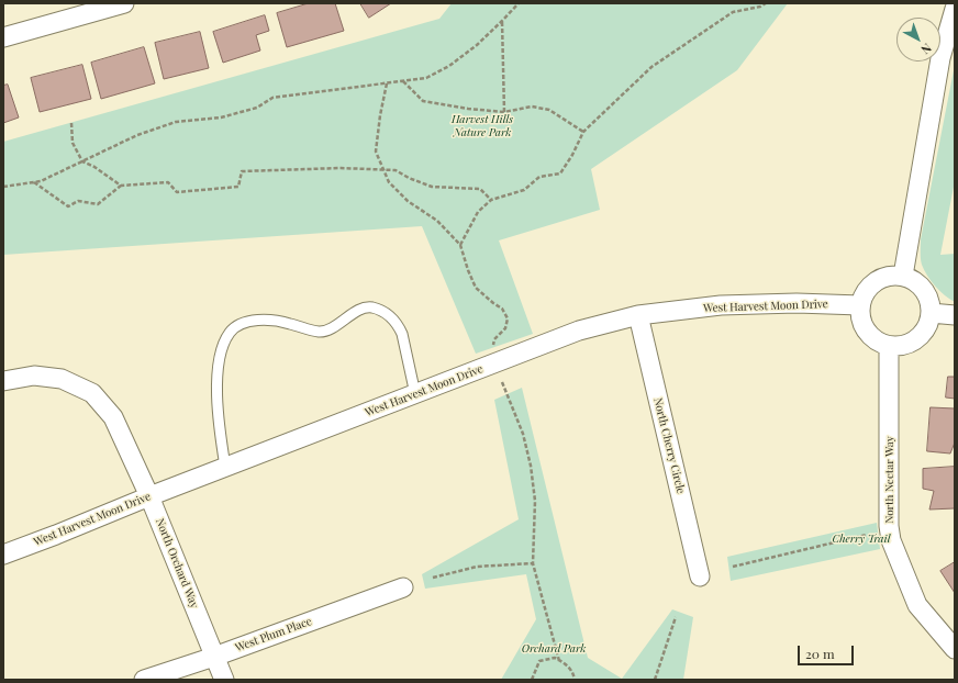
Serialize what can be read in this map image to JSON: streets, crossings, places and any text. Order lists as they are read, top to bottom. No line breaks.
{"streets":{"street":["West Harvest Moon Drive","North Cherry Circle","North Nectar Way","North Orchard Way","West Plum Place"]},"crossings":[["West Harvest Moon Drive","North Cherry Circle"],["West Harvest Moon Drive","North Nectar Way"],["West Harvest Moon Drive","North Orchard Way"],["North Orchard Way","West Plum Place"]],"parks":["Harvest Hills Nature Park","Cherry Trail","Orchard Park"],"scale_bar":"20 m","north":"bottom right"}
